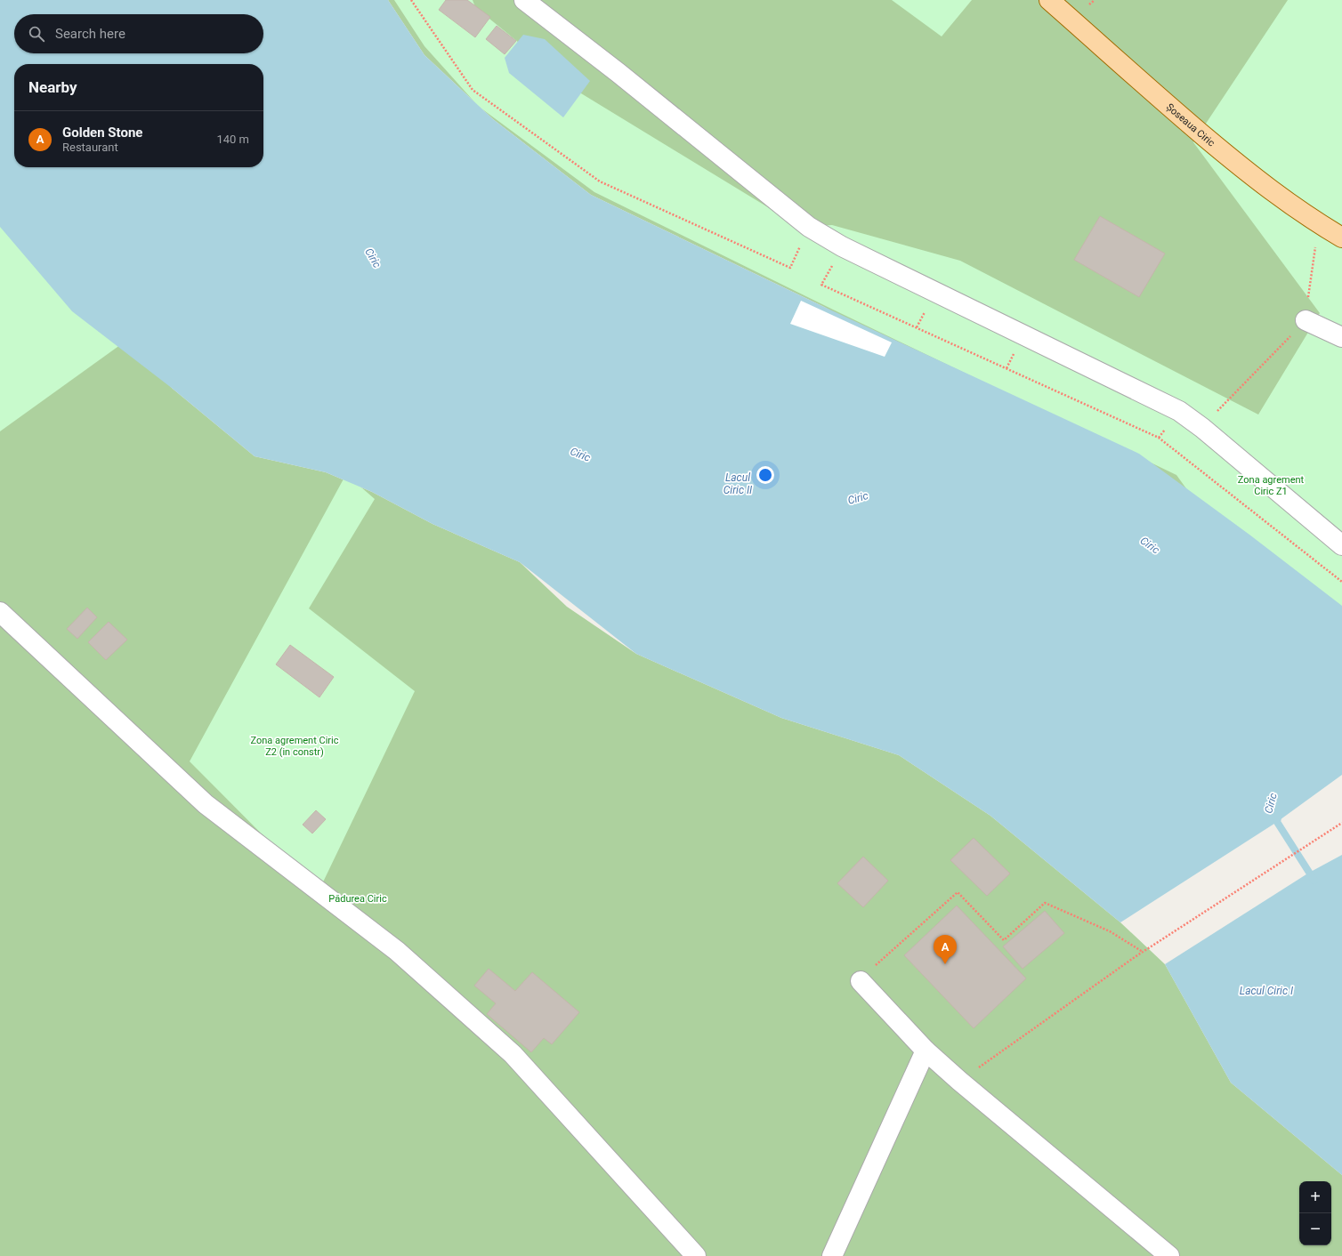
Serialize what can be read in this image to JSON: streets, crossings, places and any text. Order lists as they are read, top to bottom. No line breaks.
{"streets":{"main road":["Șoseaua Ciric"]},"water":["Ciric","Lacul Ciric II","Lacul Ciric I"],"parks":["Zona agrement Ciric Z1","Zona agrement Ciric Z2 (in constr)","Pădurea Ciric"],"page":{"search":"Search here","heading":"Nearby","list":[{"mark":"A","name":"Golden Stone","note":"Restaurant","value":"140 m"}],"pins":"A","map_buttons":["+","−"]}}
